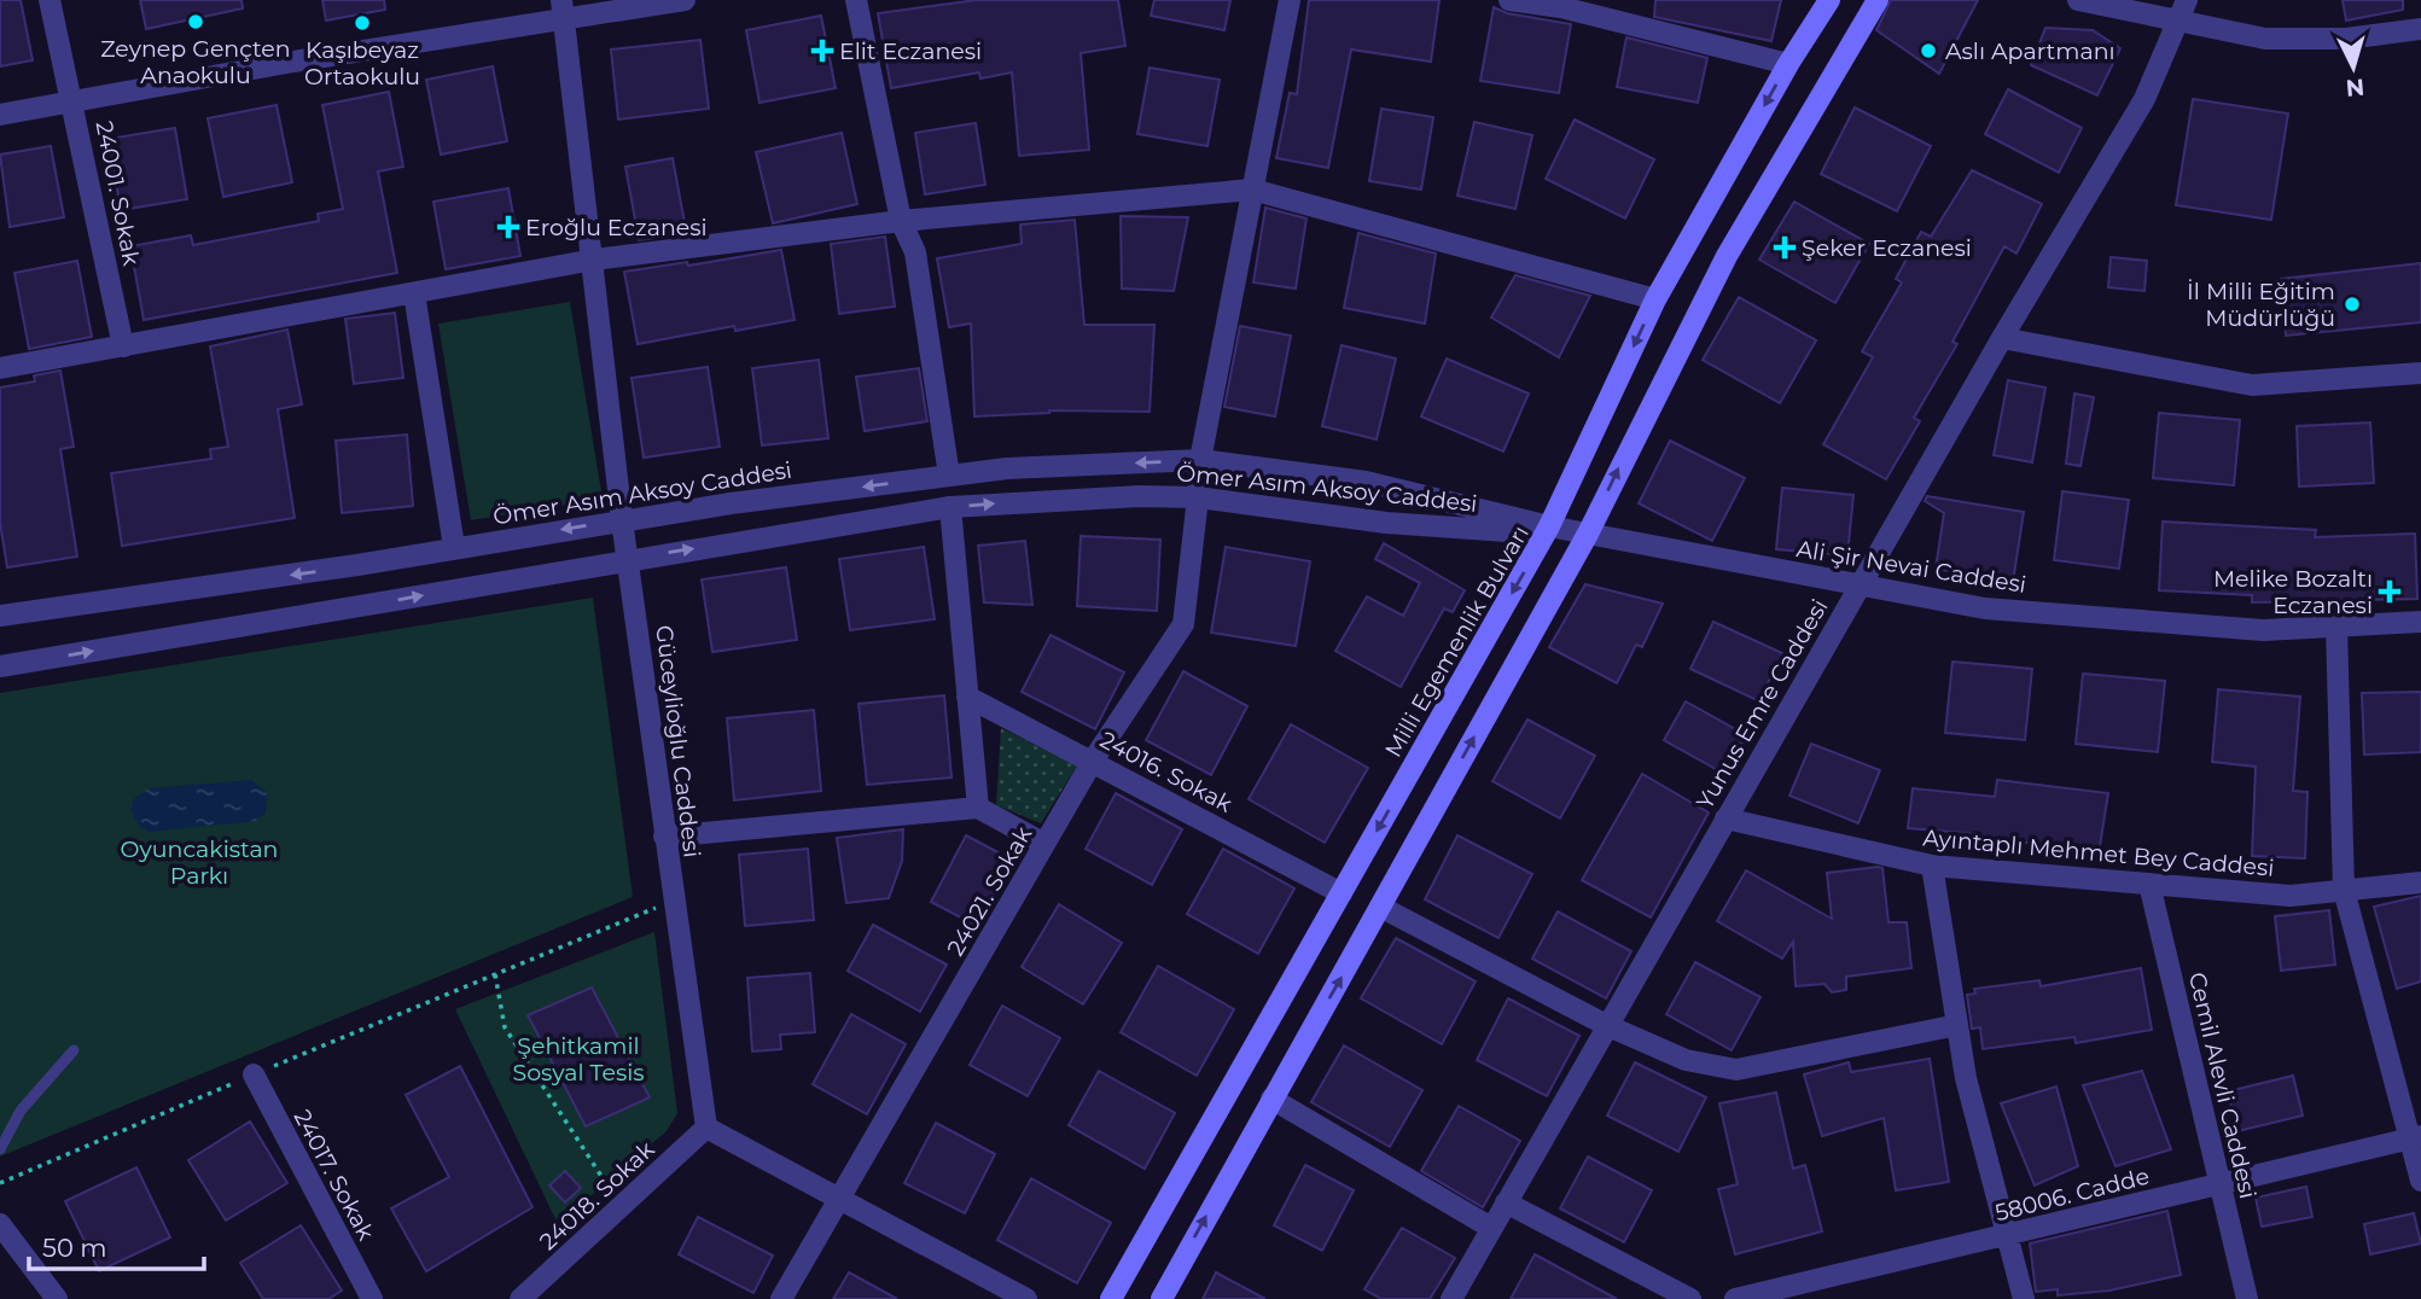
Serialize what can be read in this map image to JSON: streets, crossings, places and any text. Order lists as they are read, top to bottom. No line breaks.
{"streets":{"main road":["Milli Egemenlik Bulvarı"],"street":["24001. Sokak","Ömer Asım Aksoy Caddesi","Ali Şir Nevai Caddesi","Yunus Emre Caddesi","Güceylioğlu Caddesi","24016. Sokak","Ayıntaplı Mehmet Bey Caddesi","24021. Sokak","Cemil Alevli Caddesi","24017. Sokak","58006. Cadde","24018. Sokak"]},"crossings":[["Ömer Asım Aksoy Caddesi","Ali Şir Nevai Caddesi"],["Ömer Asım Aksoy Caddesi","Milli Egemenlik Bulvarı"],["Ömer Asım Aksoy Caddesi","Güceylioğlu Caddesi"],["Ömer Asım Aksoy Caddesi","24021. Sokak"],["Ali Şir Nevai Caddesi","Milli Egemenlik Bulvarı"],["Ali Şir Nevai Caddesi","Yunus Emre Caddesi"],["Milli Egemenlik Bulvarı","24016. Sokak"],["Yunus Emre Caddesi","Ayıntaplı Mehmet Bey Caddesi"],["Güceylioğlu Caddesi","24018. Sokak"],["24016. Sokak","24021. Sokak"],["Ayıntaplı Mehmet Bey Caddesi","Cemil Alevli Caddesi"],["Cemil Alevli Caddesi","58006. Cadde"]],"parks":["Oyuncakistan Parkı","Şehitkamil Sosyal Tesis"],"places":{"other":["Zeynep Gençten Anaokulu","Kaşıbeyaz Ortaokulu","Aslı Apartmanı","İl Milli Eğitim Müdürlüğü"],"health":["Elit Eczanesi","Eroğlu Eczanesi","Şeker Eczanesi","Melike Bozaltı Eczanesi"]},"scale_bar":"50 m","north":"bottom"}
